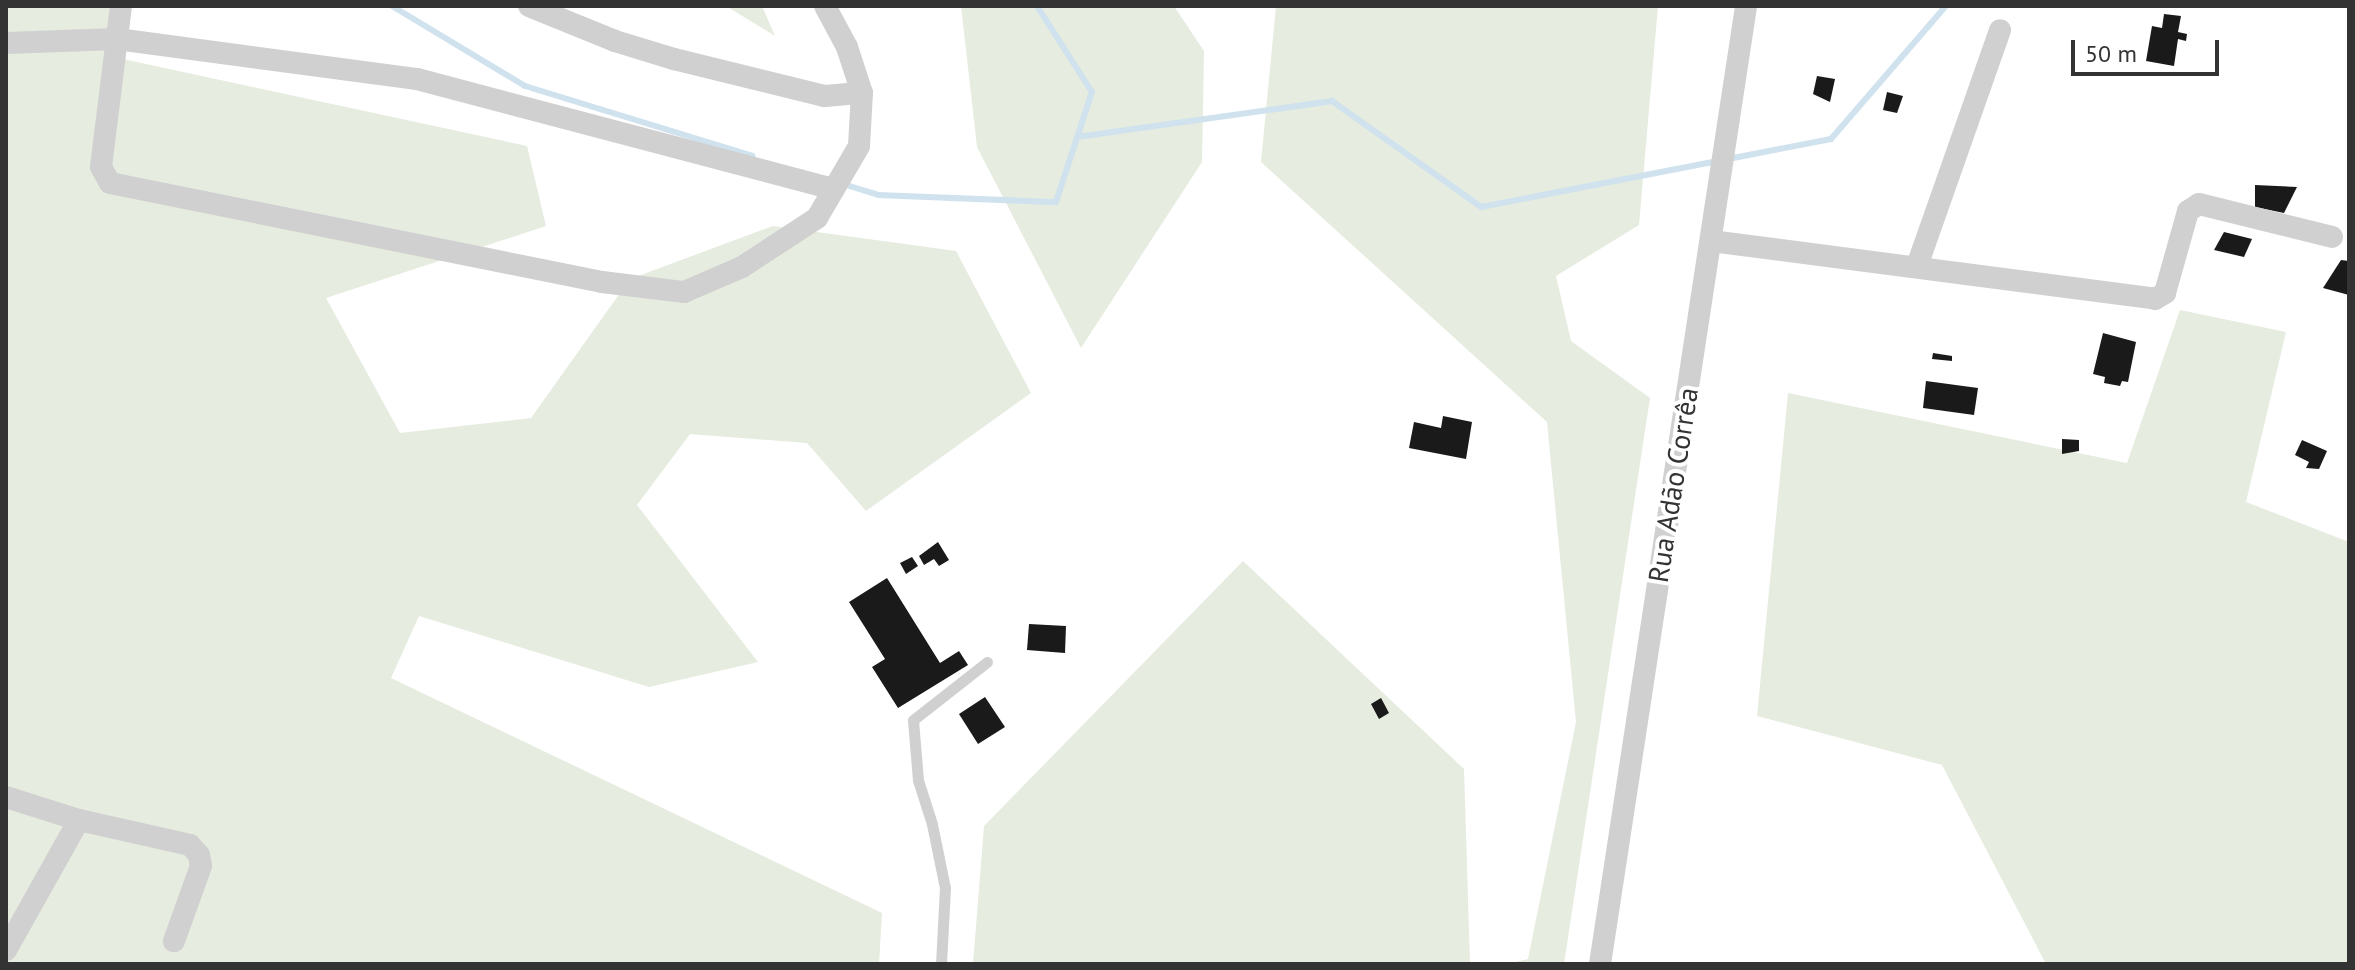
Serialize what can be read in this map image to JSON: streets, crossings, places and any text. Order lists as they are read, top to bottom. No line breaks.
{"streets":{"street":["Rua Adão Corrêa"]},"scale_bar":"50 m"}
